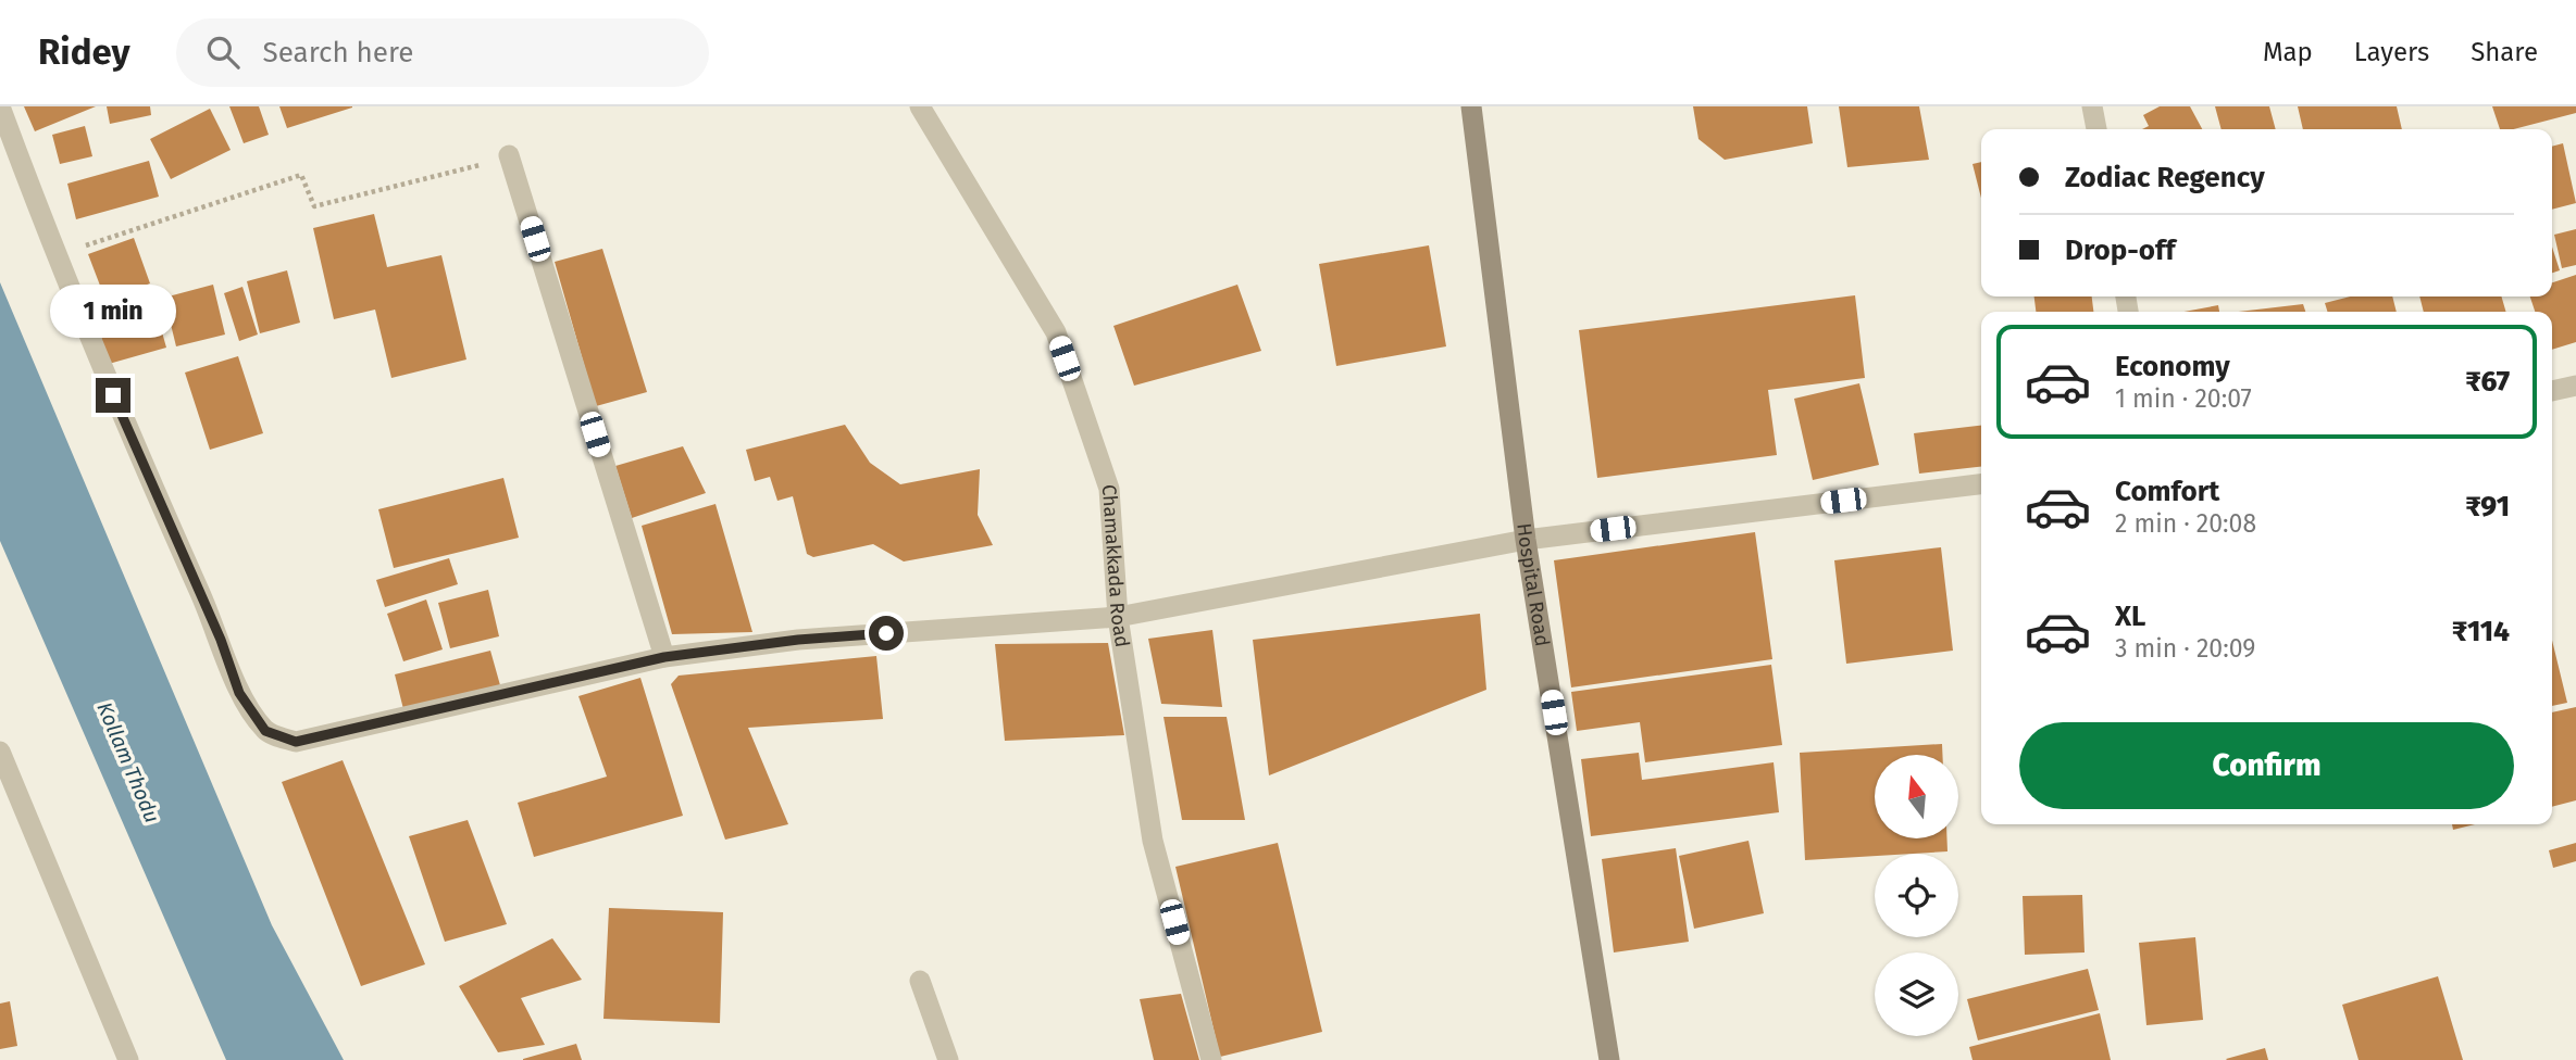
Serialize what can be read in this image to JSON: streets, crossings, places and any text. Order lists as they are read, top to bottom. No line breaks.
{"streets":{"main road":["Hospital Road"],"street":["Chamakkada Road"]},"water":["Kollam Thodu"],"north":"top","page":{"header":"Ridey","search":"Search here","nav":["Map","Layers","Share"],"banner":["Zodiac Regency","Drop-off"],"bubble":"1 min","list":[{"name":"Economy","note":"1 min · 20:07","value":"₹67"},{"name":"Comfort","note":"2 min · 20:08","value":"₹91"},{"name":"XL","note":"3 min · 20:09","value":"₹114"}],"buttons":"Confirm"}}
